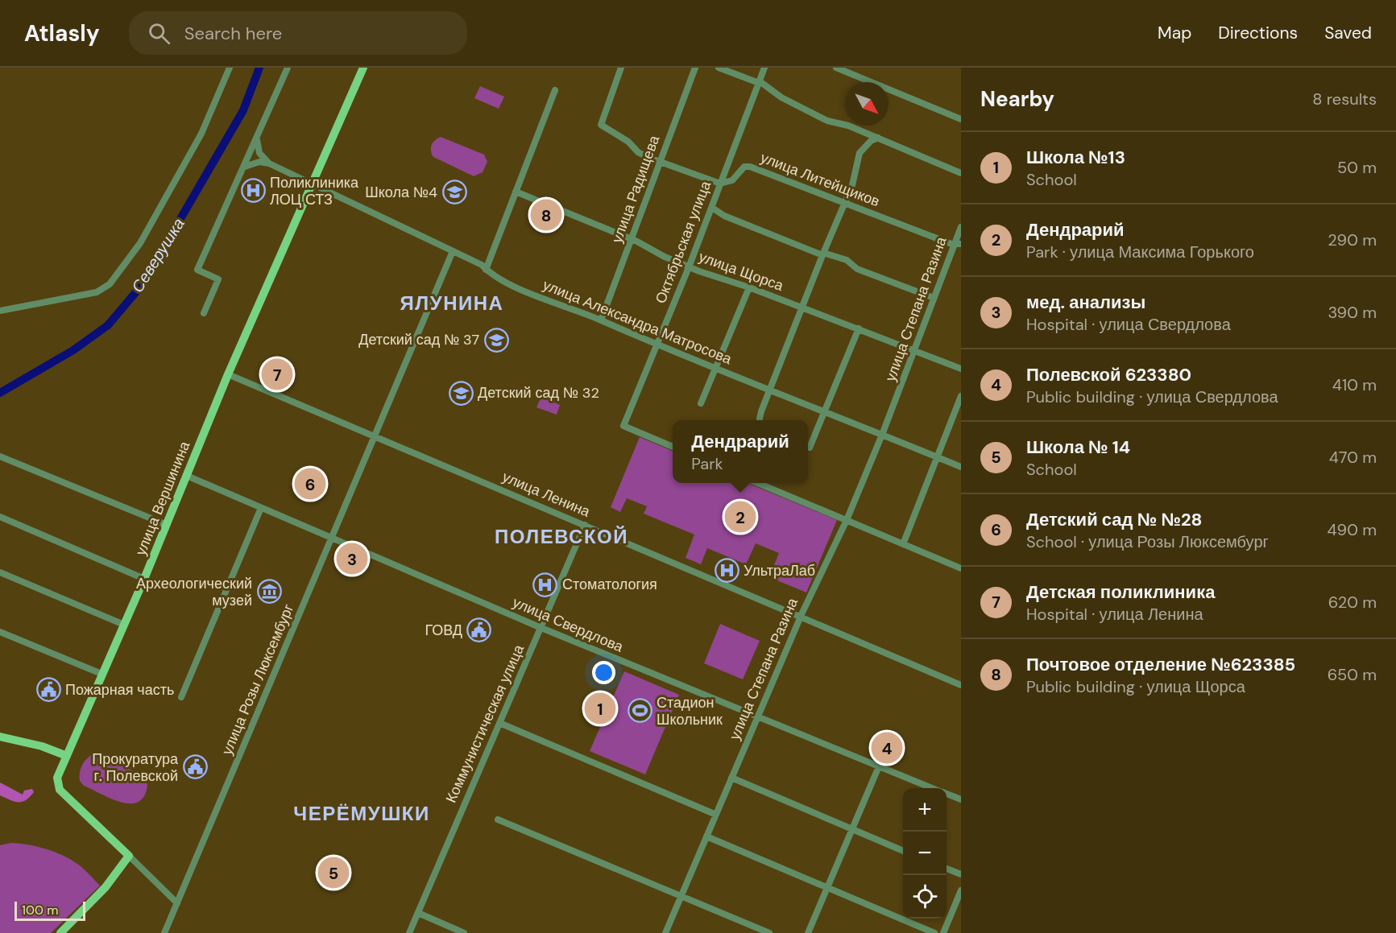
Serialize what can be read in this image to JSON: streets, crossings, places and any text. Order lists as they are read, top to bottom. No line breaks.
{"streets":{"main road":["улица Вершинина"],"street":["улица Литейщиков","улица Радищева","Октябрьская улица","улица Щорса","улица Степана Разина","улица Александра Матросова","улица Ленина","улица Свердлова","улица Розы Люксембург","Коммунистическая улица"]},"crossings":[["улица Литейщиков","Октябрьская улица"],["улица Литейщиков","улица Степана Разина"],["улица Радищева","улица Щорса"],["улица Радищева","улица Александра Матросова"],["Октябрьская улица","улица Щорса"],["Октябрьская улица","улица Александра Матросова"],["улица Щорса","улица Степана Разина"],["улица Степана Разина","улица Александра Матросова"],["улица Степана Разина","улица Ленина"],["улица Степана Разина","улица Свердлова"],["улица Александра Матросова","улица Вершинина"],["улица Александра Матросова","улица Розы Люксембург"],["улица Ленина","улица Вершинина"],["улица Ленина","улица Розы Люксембург"],["улица Ленина","Коммунистическая улица"],["улица Вершинина","улица Свердлова"],["улица Вершинина","улица Розы Люксембург"],["улица Свердлова","улица Розы Люксембург"],["улица Свердлова","Коммунистическая улица"]],"districts":["ЯЛУНИНА","ПОЛЕВСКОЙ","ЧЕРЁМУШКИ"],"water":["Северушка"],"places":{"hospital":["Поликлиника ЛОЦ СТЗ","УльтраЛаб","Стоматология"],"school or university":["Школа №4","Детский сад № 37","Детский сад № 32"],"museum":["Археологический музей"],"public building":["ГОВД","Пожарная часть","Прокуратура г. Полевской"],"sports":["Стадион Школьник"]},"scale_bar":"100 m","north":"bottom right","page":{"header":"Atlasly","search":"Search here","nav":["Map","Directions","Saved"],"heading":["Nearby","8 results"],"list":[{"mark":"1","name":"Школа №13","note":"School","value":"50 m"},{"mark":"2","name":"Дендрарий","note":"Park · улица Максима Горького","value":"290 m"},{"mark":"3","name":"мед. анализы","note":"Hospital · улица Свердлова","value":"390 m"},{"mark":"4","name":"Полевской 623380","note":"Public building · улица Свердлова","value":"410 m"},{"mark":"5","name":"Школа № 14","note":"School","value":"470 m"},{"mark":"6","name":"Детский сад № №28","note":"School · улица Розы Люксембург","value":"490 m"},{"mark":"7","name":"Детская поликлиника","note":"Hospital · улица Ленина","value":"620 m"},{"mark":"8","name":"Почтовое отделение №623385","note":"Public building · улица Щорса","value":"650 m"}],"pins":["8","7","6","2","3","1","4","5"],"popup":["Дендрарий","Park"],"map_buttons":["+","−"],"scale":"100 m"}}
